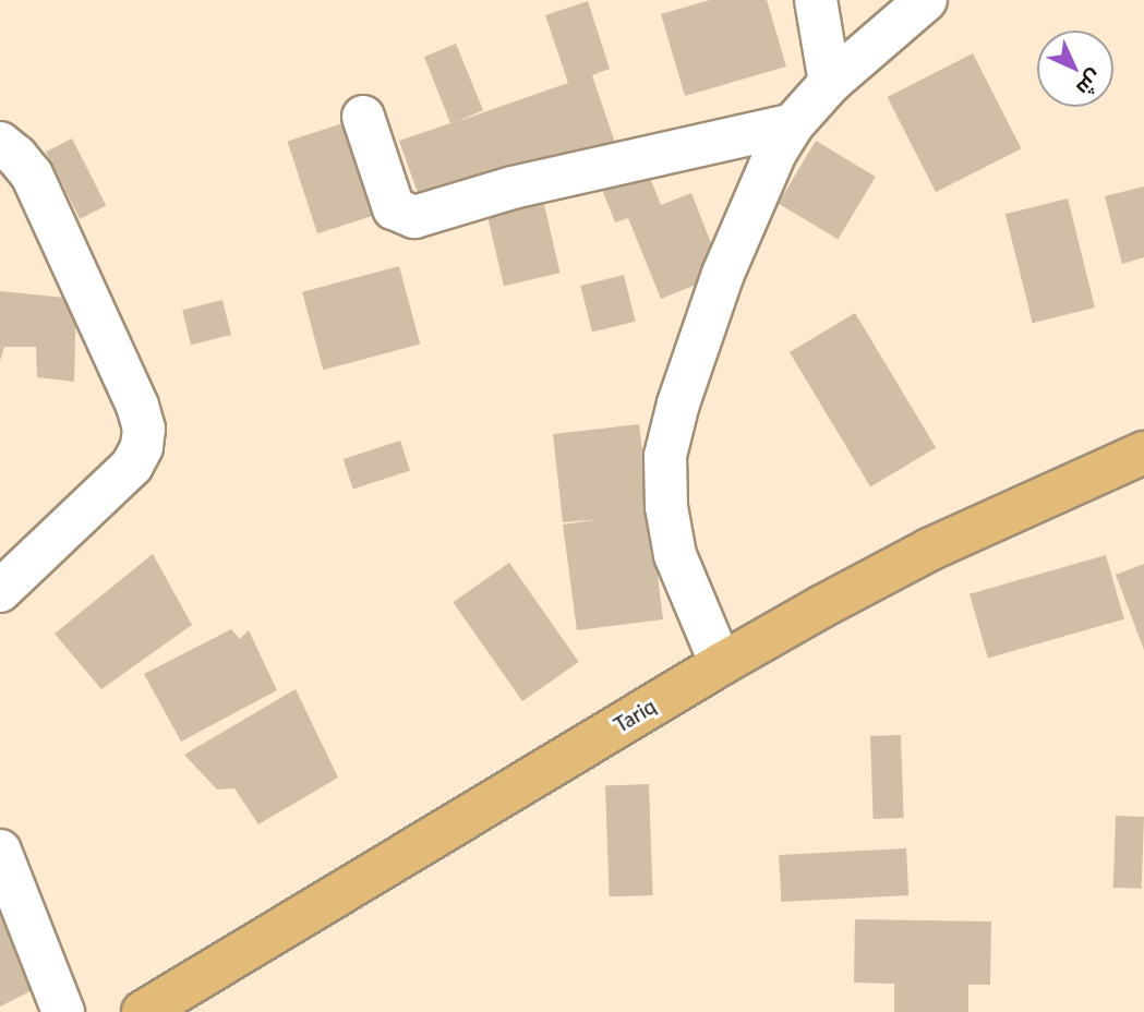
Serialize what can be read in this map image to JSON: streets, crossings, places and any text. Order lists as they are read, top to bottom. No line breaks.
{"streets":{"main road":["Tariq"]},"north":"bottom right"}
